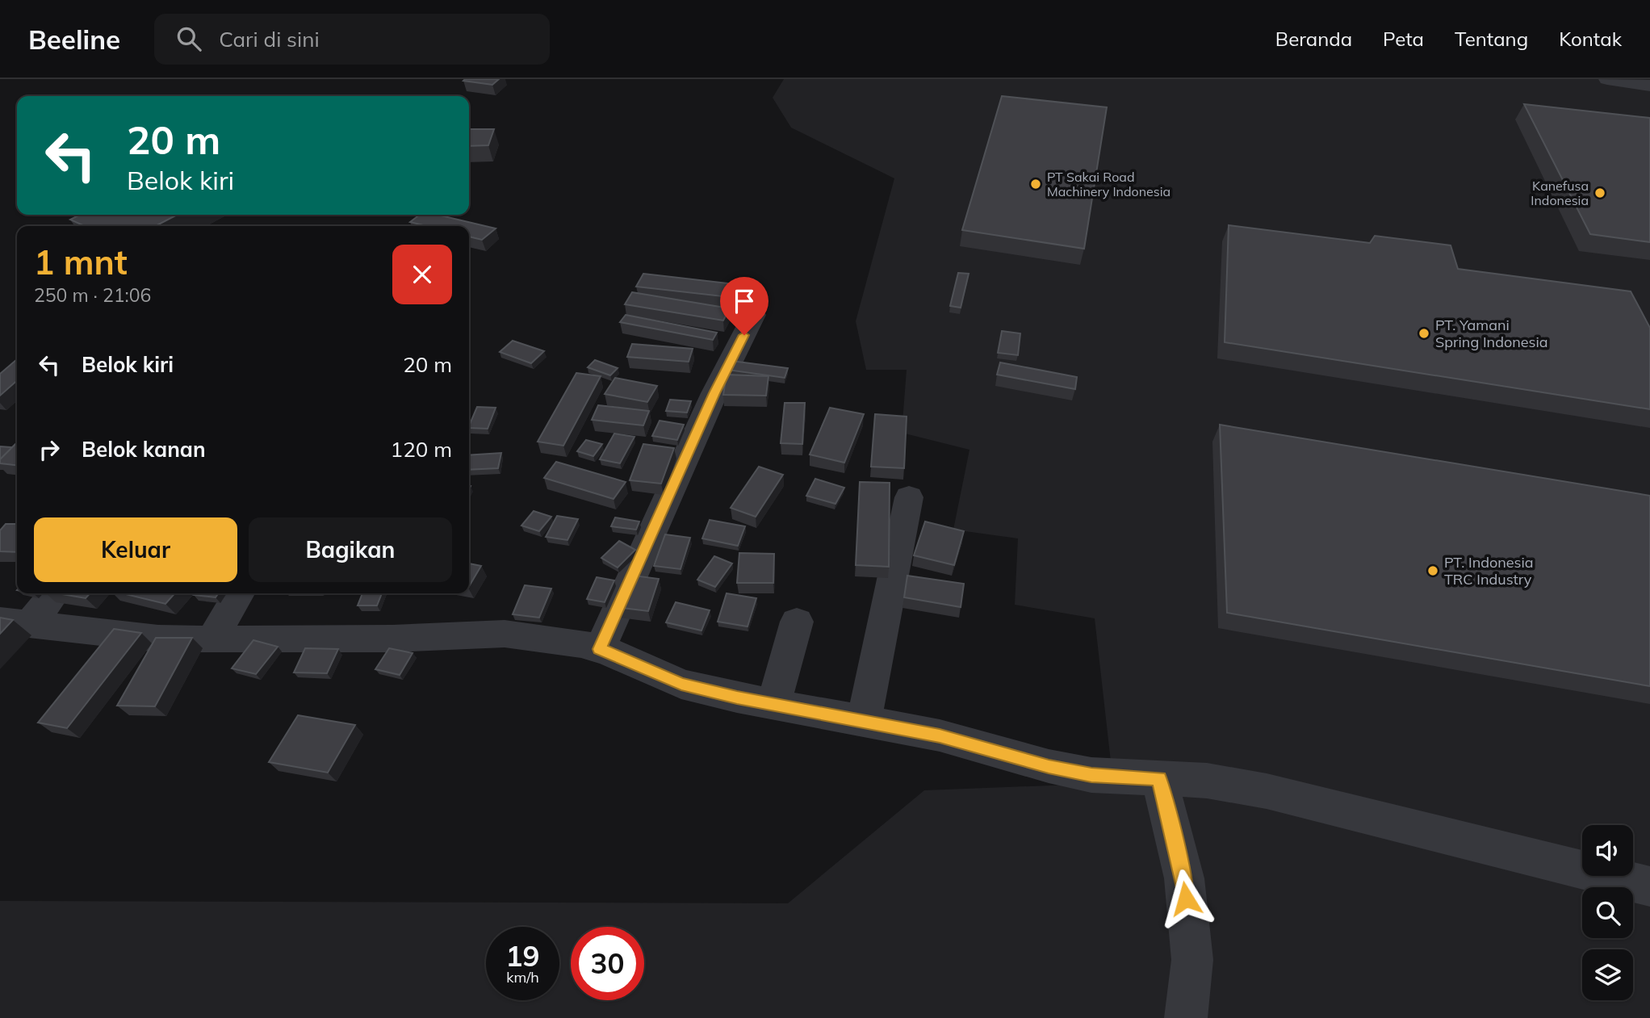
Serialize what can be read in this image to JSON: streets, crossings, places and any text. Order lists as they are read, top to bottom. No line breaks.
{"places":["PT Sakai Road Machinery Indonesia","Kanefusa Indonesia","PT. Yamani Spring Indonesia","PT. Indonesia TRC Industry"],"page":{"header":"Beeline","search":"Cari di sini","nav":["Beranda","Peta","Tentang","Kontak"],"turn":["20 m","Belok kiri"],"heading":["1 mnt","250 m · 21:06"],"list":[{"name":"Belok kiri","value":"20 m"},{"name":"Belok kanan","value":"120 m"}],"buttons":["Keluar","Bagikan"],"speed":"19 km/h","limit":"30"}}
